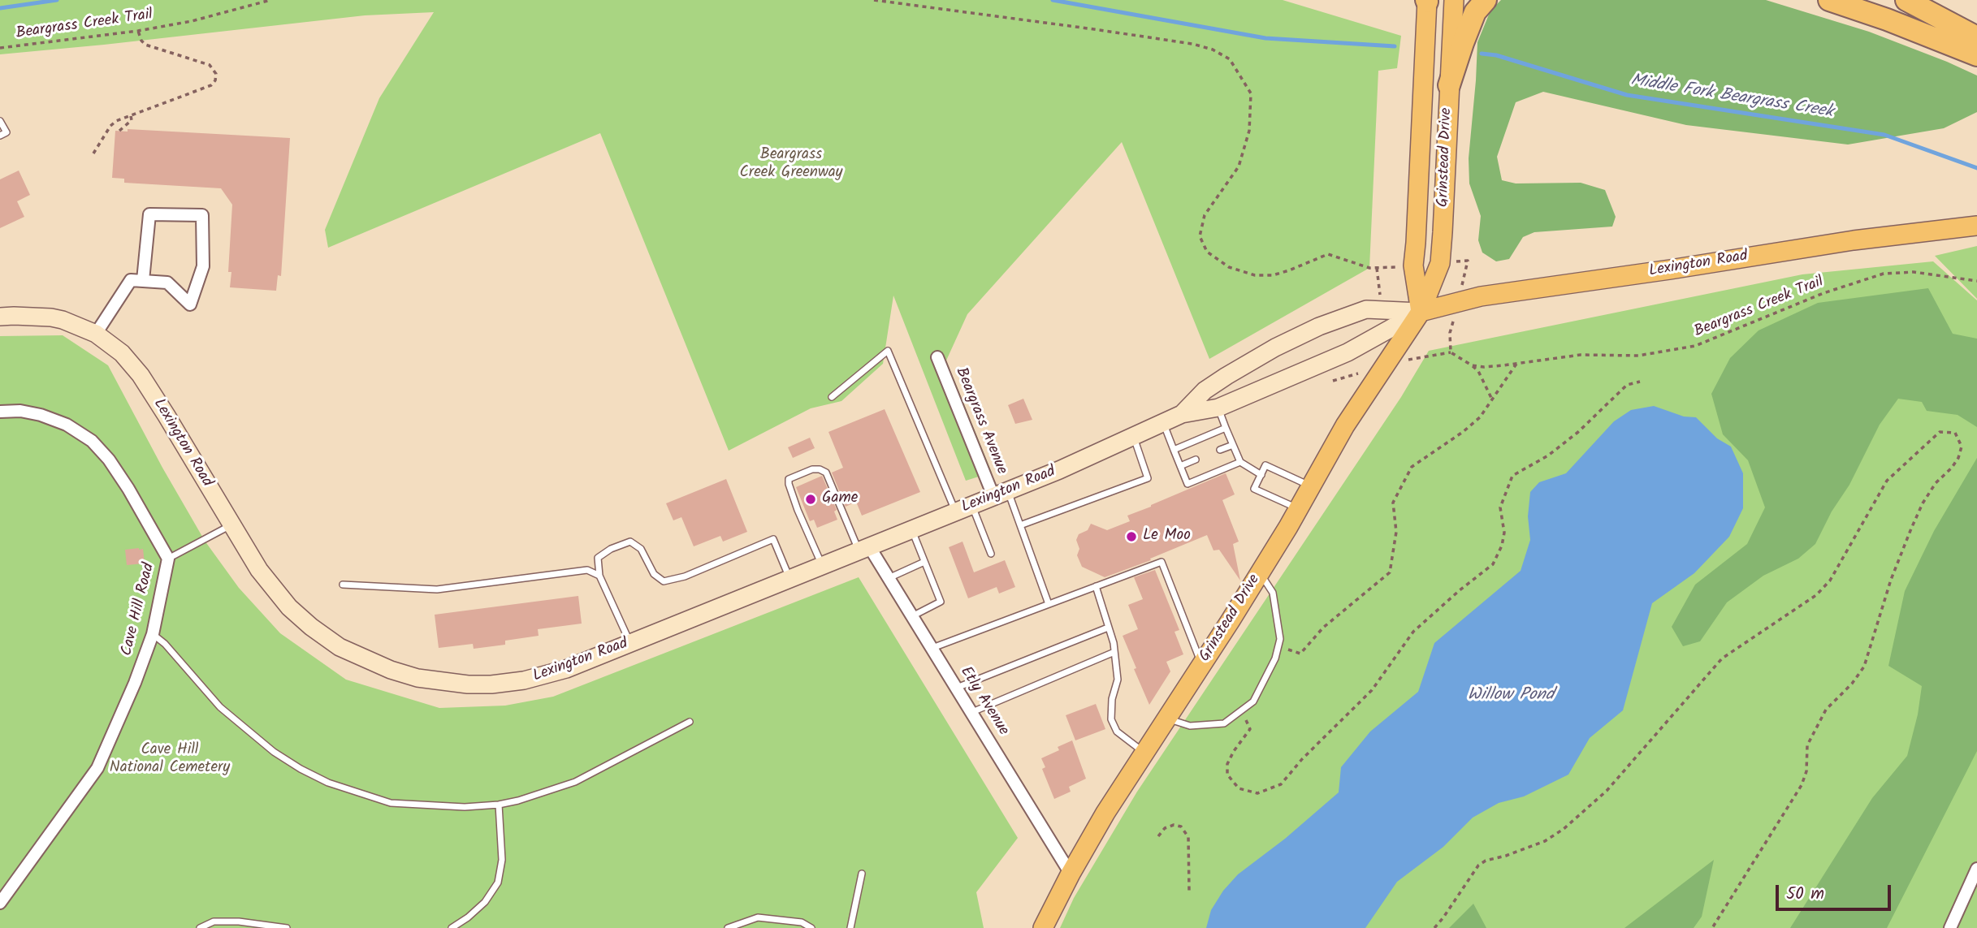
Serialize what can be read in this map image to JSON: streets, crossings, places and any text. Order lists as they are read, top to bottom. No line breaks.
{"streets":{"main road":["Grinstead Drive","Lexington Road"],"street":["Beargrass Avenue","Cave Hill Road","Etly Avenue"],"path":["Beargrass Creek Trail"]},"crossings":[["Grinstead Drive","Lexington Road"],["Grinstead Drive","Etly Avenue"],["Lexington Road","Beargrass Avenue"],["Lexington Road","Etly Avenue"]],"water":["Middle Fork Beargrass Creek","Willow Pond"],"parks":["Beargrass Creek Greenway","Cave Hill National Cemetery"],"places":["Game","Le Moo"],"scale_bar":"50 m"}
